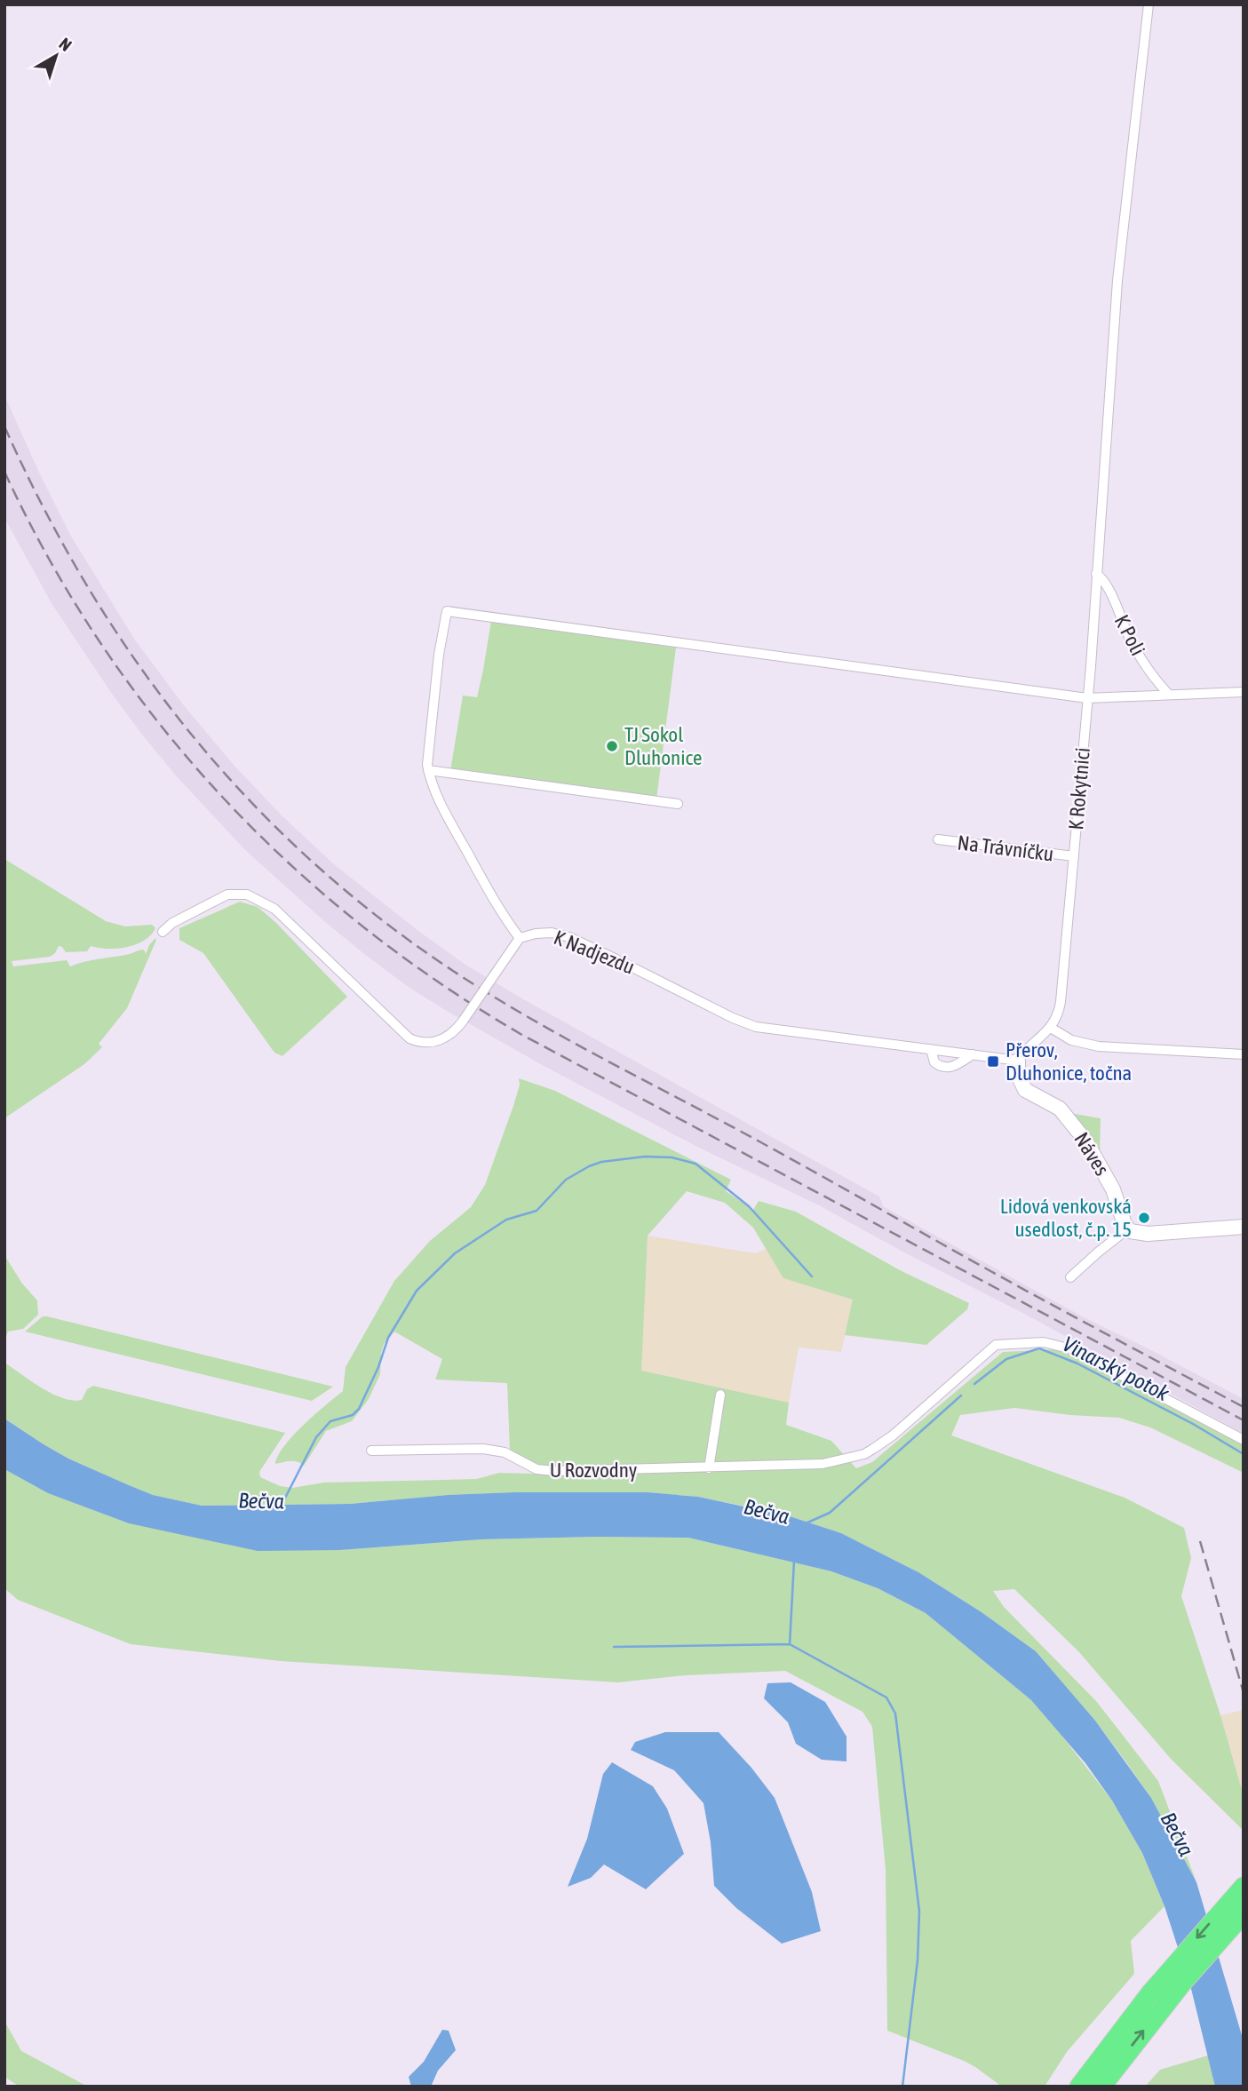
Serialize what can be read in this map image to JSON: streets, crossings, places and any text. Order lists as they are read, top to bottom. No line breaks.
{"streets":{"street":["K Poli","K Rokytnici","Na Trávníčku","K Nadjezdu","Náves","U Rozvodny"]},"crossings":[["K Poli","K Rokytnici"],["K Rokytnici","Na Trávníčku"],["K Rokytnici","K Nadjezdu"],["K Rokytnici","Náves"],["K Nadjezdu","Náves"]],"water":["Vinarský potok","Bečva"],"places":{"other":["TJ Sokol Dluhonice","Lidová venkovská usedlost, č.p. 15"],"transit":["Přerov, Dluhonice, točna"]},"north":"top right"}
